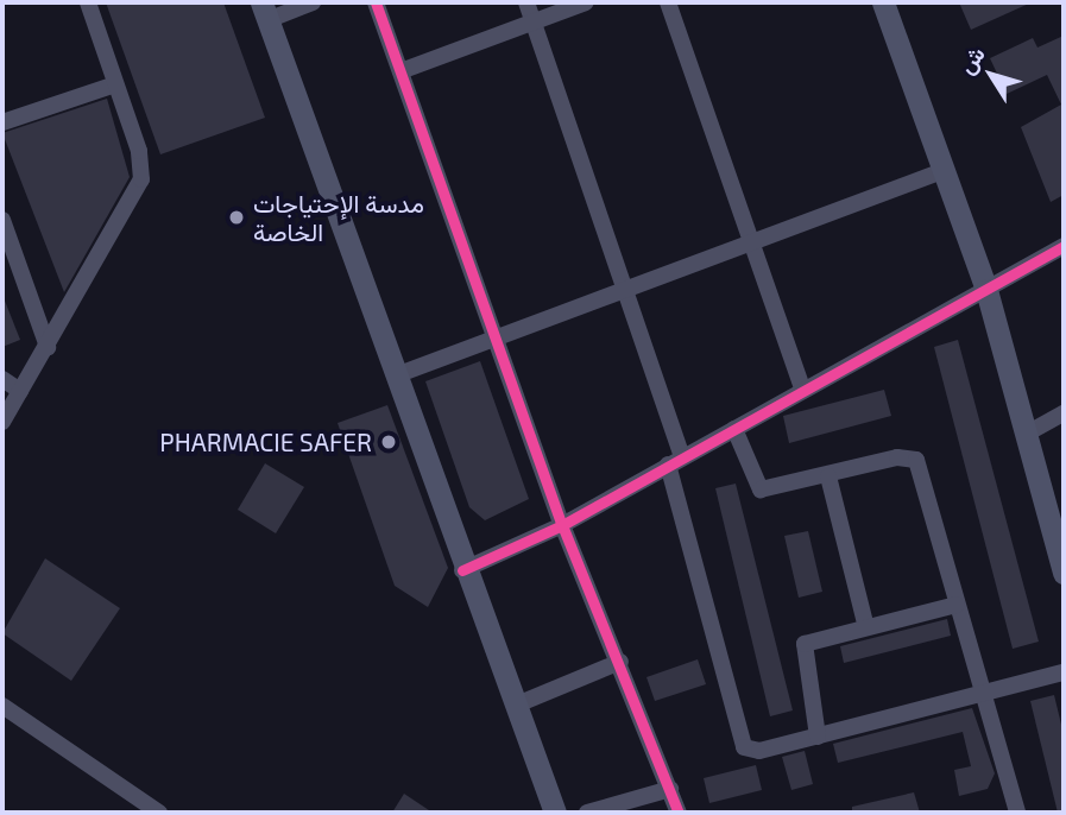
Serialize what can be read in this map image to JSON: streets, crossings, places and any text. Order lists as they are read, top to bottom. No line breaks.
{"places":["مدسة الإحتياجات الخاصة","PHARMACIE SAFER"],"north":"top left"}
